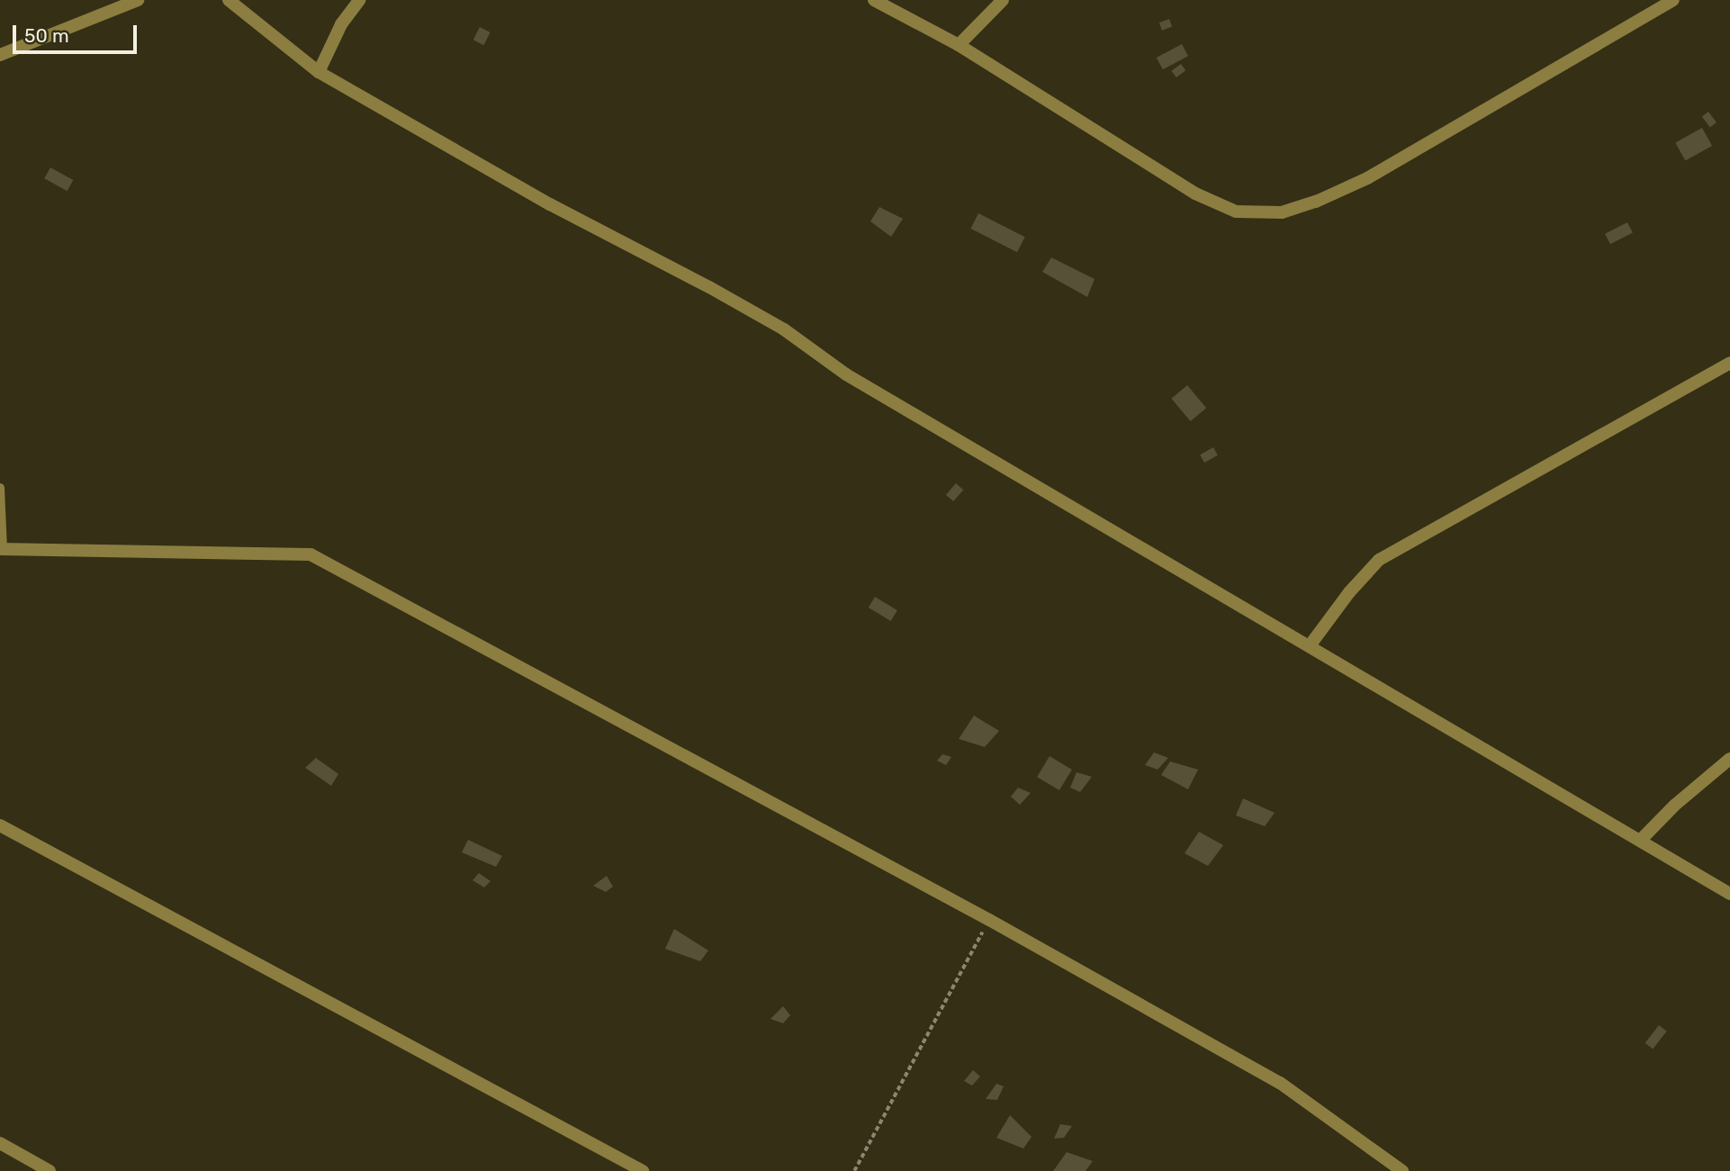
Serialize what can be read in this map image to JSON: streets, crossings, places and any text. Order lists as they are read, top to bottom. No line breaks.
{"scale_bar":"50 m"}
